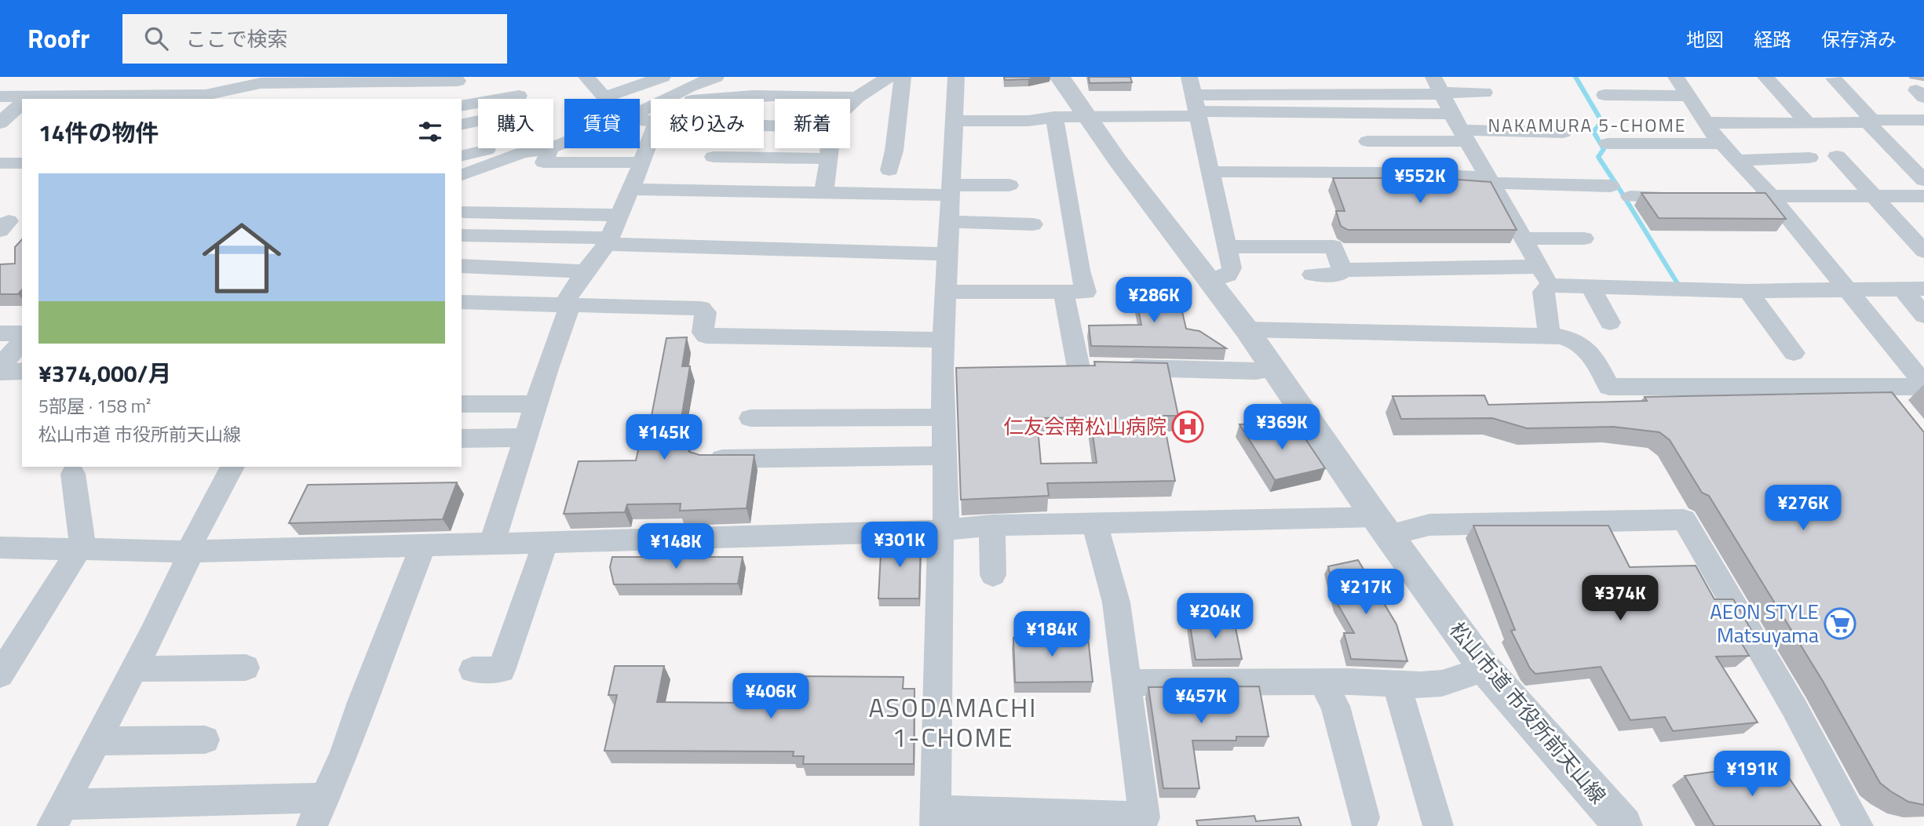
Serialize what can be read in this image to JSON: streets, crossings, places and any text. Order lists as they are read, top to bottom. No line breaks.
{"streets":{"street":["松山市道 市役所前天山線"]},"districts":["NAKAMURA 5-CHOME","ASODAMACHI 1-CHOME"],"places":{"hospital":["仁友会南松山病院"],"supermarket":["AEON STYLE Matsuyama"]},"page":{"header":"Roofr","search":"ここで検索","nav":["地図","経路","保存済み"],"chip":["購入","賃貸","絞り込み","新着"],"heading":"14件の物件","price":["¥552K","¥286K","¥369K","¥145K","¥276K","¥301K","¥148K","¥217K","¥374K","¥204K","¥184K","¥406K","¥457K","¥191K"],"list":[{"name":"¥374,000/月","note":"5部屋 · 158 m² · 松山市道 市役所前天山線"}]}}
